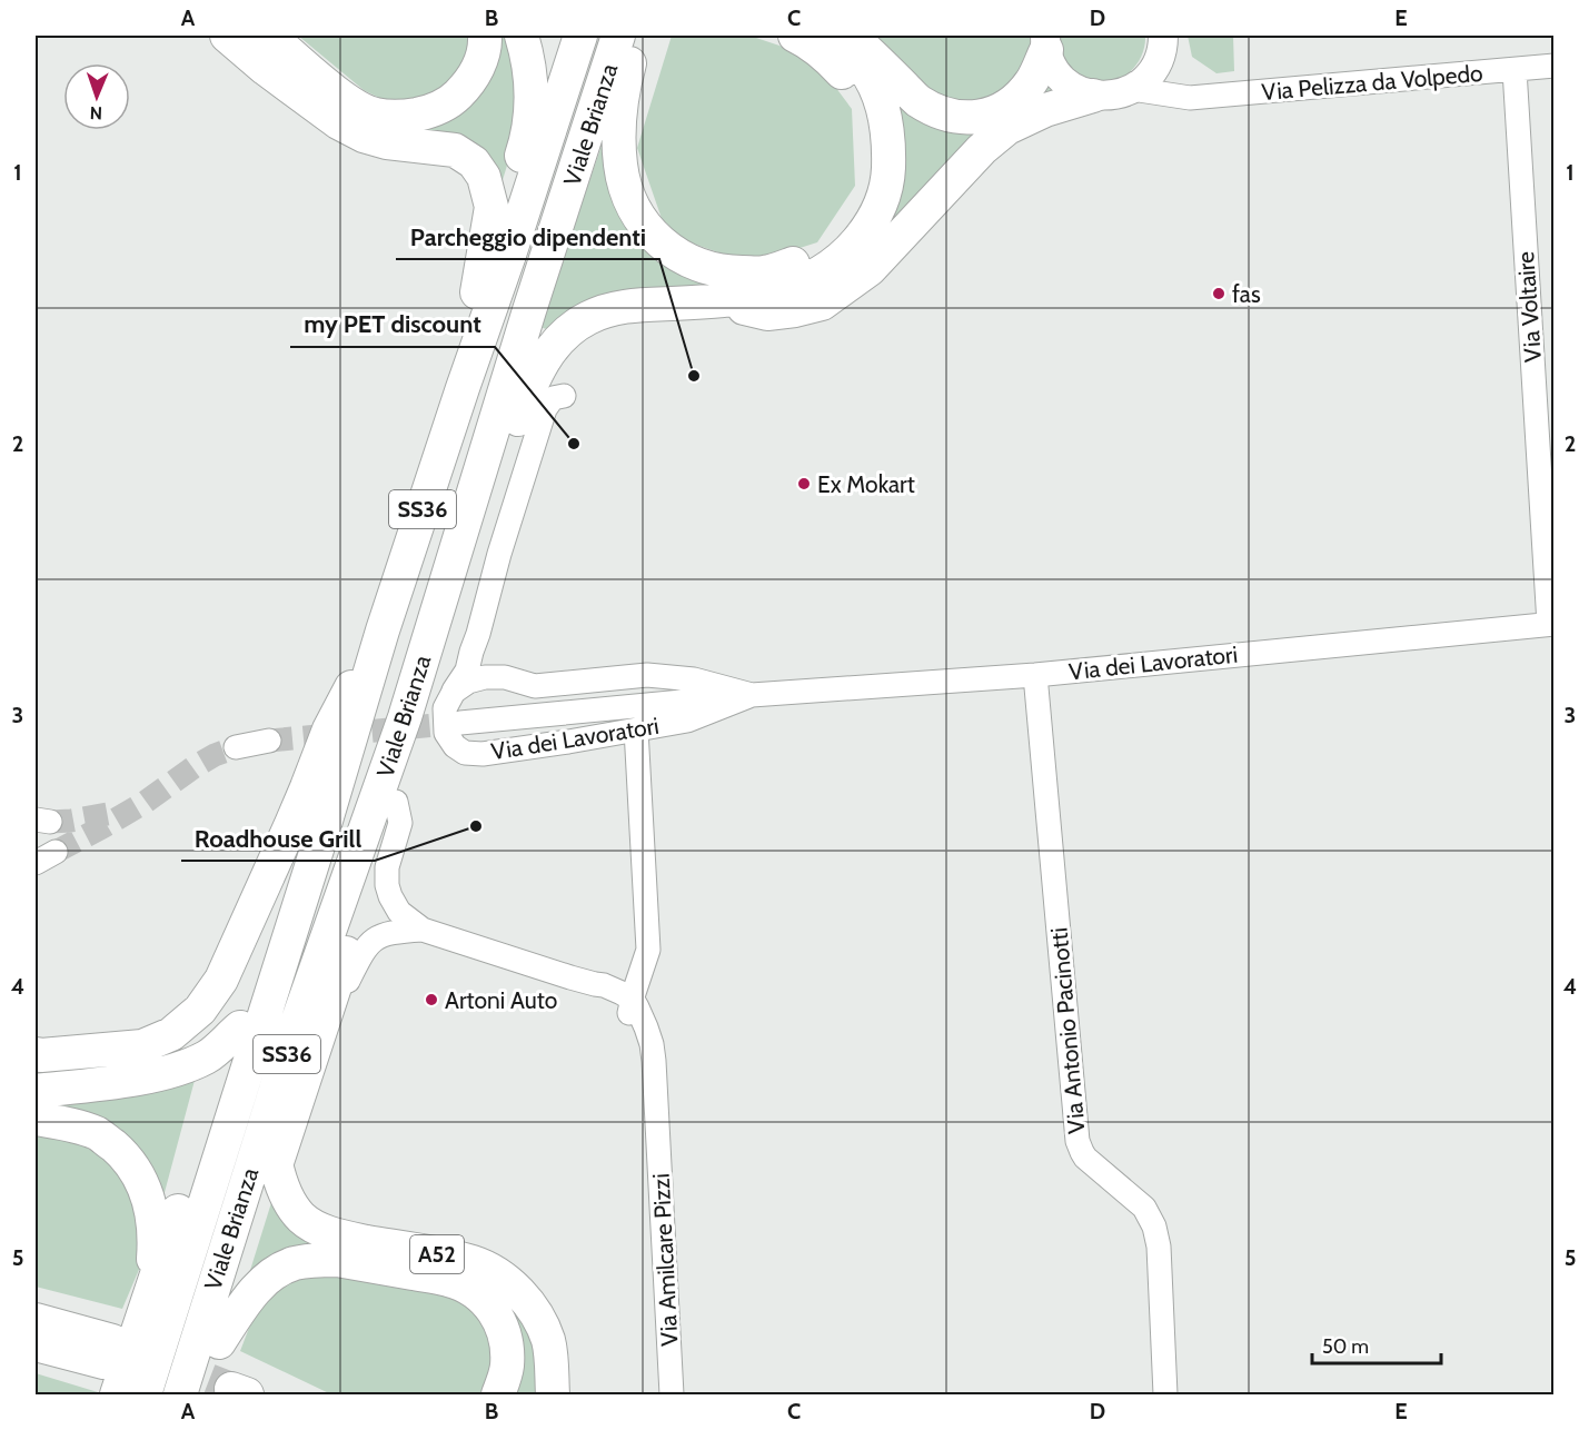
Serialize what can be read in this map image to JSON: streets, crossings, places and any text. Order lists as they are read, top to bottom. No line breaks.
{"streets":{"highway":["Viale Brianza","SS36","A52"],"street":["Via Pelizza da Volpedo","Via Voltaire","Via dei Lavoratori","Via Antonio Pacinotti","Via Amilcare Pizzi"]},"crossings":[["Via Pelizza da Volpedo","Via Voltaire"],["Via Voltaire","Via dei Lavoratori"],["Via dei Lavoratori","Via Antonio Pacinotti"]],"places":["fas","Parcheggio dipendenti","my PET discount","Ex Mokart","Roadhouse Grill","Artoni Auto"],"scale_bar":"50 m","north":"bottom","grid":{"columns":["A","B","C","D","E"],"rows":["1","2","3","4","5"]}}
